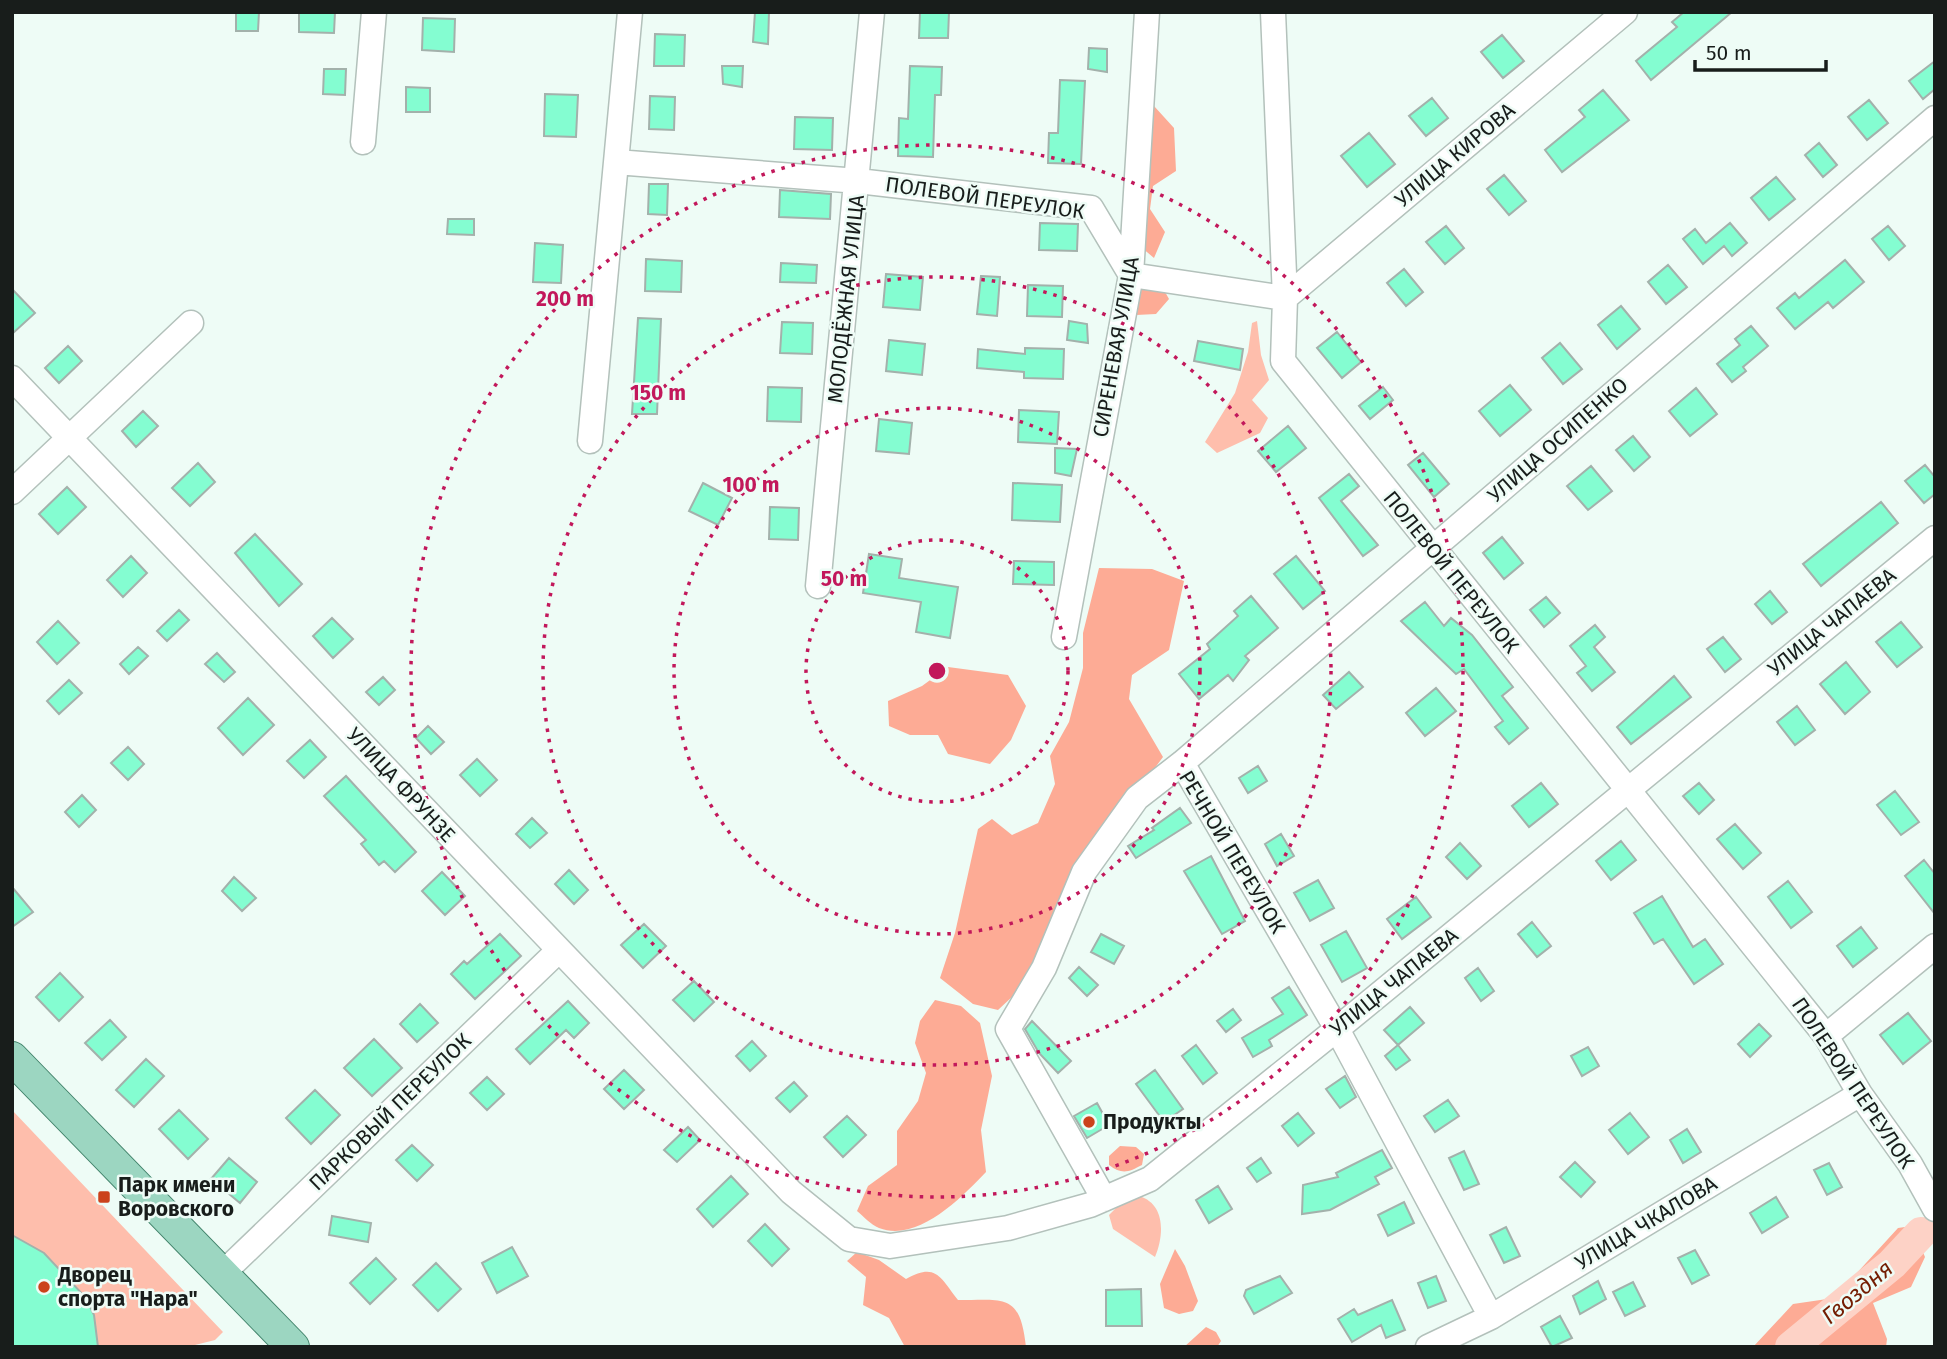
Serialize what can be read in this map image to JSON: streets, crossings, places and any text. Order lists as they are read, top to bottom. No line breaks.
{"streets":{"street":["УЛИЦА КИРОВА","ПОЛЕВОЙ ПЕРЕУЛОК","МОЛОДЁЖНАЯ УЛИЦА","СИРЕНЕВАЯ УЛИЦА","УЛИЦА ОСИПЕНКО","УЛИЦА ЧАПАЕВА","УЛИЦА ФРУНЗЕ","РЕЧНОЙ ПЕРЕУЛОК","ПАРКОВЫЙ ПЕРЕУЛОК","УЛИЦА ЧКАЛОВА"]},"crossings":[["УЛИЦА КИРОВА","ПОЛЕВОЙ ПЕРЕУЛОК"],["ПОЛЕВОЙ ПЕРЕУЛОК","МОЛОДЁЖНАЯ УЛИЦА"],["ПОЛЕВОЙ ПЕРЕУЛОК","СИРЕНЕВАЯ УЛИЦА"],["ПОЛЕВОЙ ПЕРЕУЛОК","УЛИЦА ОСИПЕНКО"],["ПОЛЕВОЙ ПЕРЕУЛОК","УЛИЦА ЧАПАЕВА"],["ПОЛЕВОЙ ПЕРЕУЛОК","УЛИЦА ЧКАЛОВА"],["УЛИЦА ОСИПЕНКО","РЕЧНОЙ ПЕРЕУЛОК"],["УЛИЦА ЧАПАЕВА","УЛИЦА ФРУНЗЕ"],["УЛИЦА ЧАПАЕВА","РЕЧНОЙ ПЕРЕУЛОК"],["УЛИЦА ФРУНЗЕ","ПАРКОВЫЙ ПЕРЕУЛОК"],["РЕЧНОЙ ПЕРЕУЛОК","УЛИЦА ЧКАЛОВА"]],"water":["Гвоздня"],"places":{"other":["Продукты","Дворец спорта \"Нара\""],"transit":["Парк имени Воровского"]},"scale_bar":"50 m","rings":["200 m","150 m","100 m","50 m"]}
